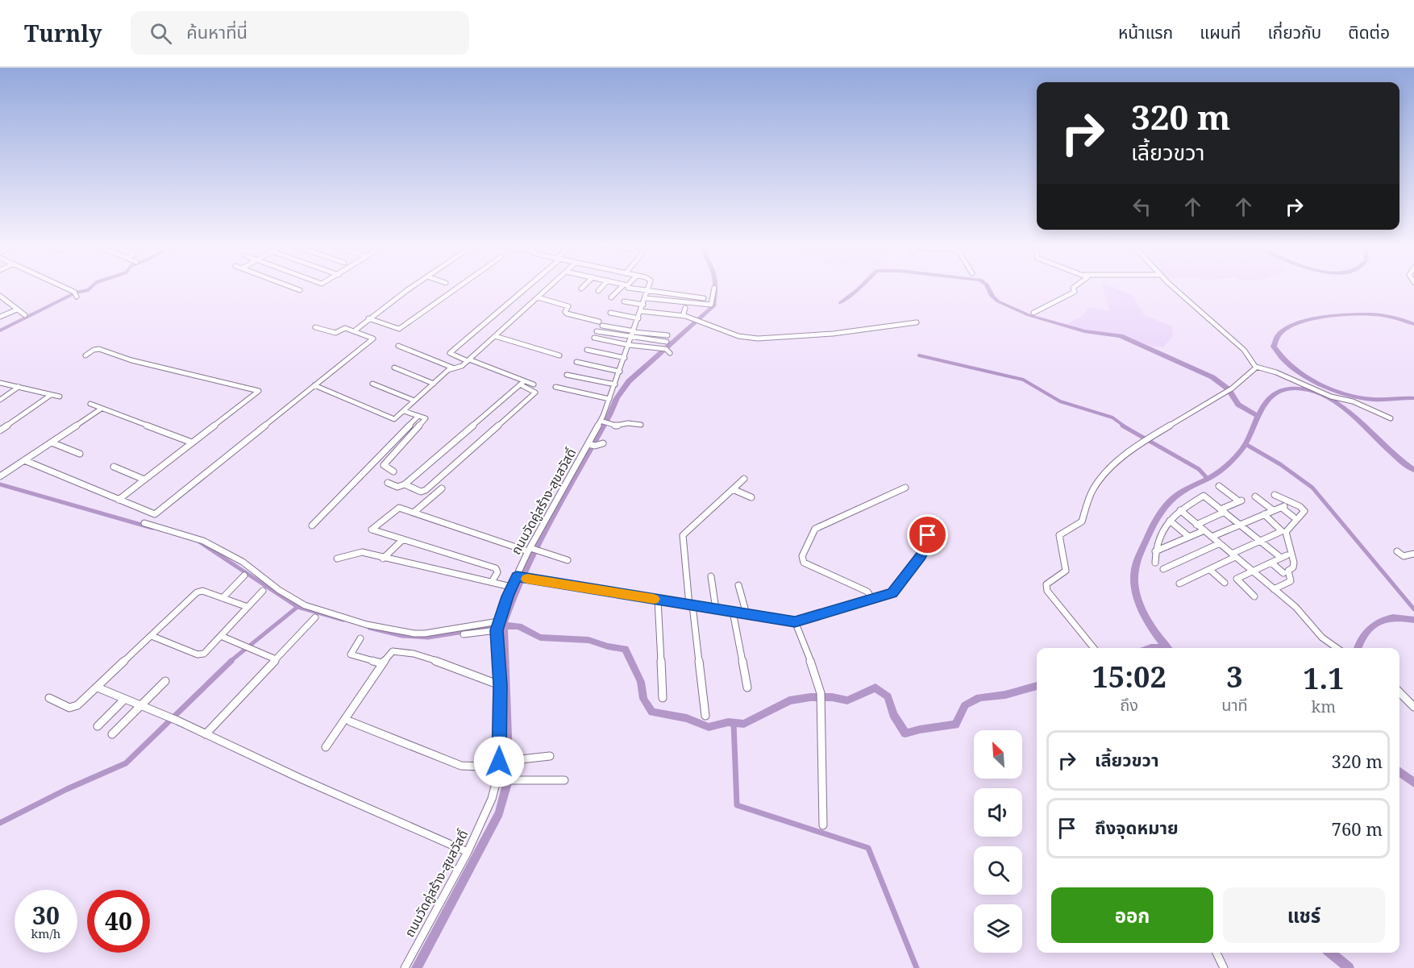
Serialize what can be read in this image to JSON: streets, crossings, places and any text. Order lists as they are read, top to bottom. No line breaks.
{"streets":{"street":["ถนนวัดคู่สร้าง-สุขสวัสดิ์"]},"north":"top left","page":{"header":"Turnly","search":"ค้นหาที่นี่","nav":["หน้าแรก","แผนที่","เกี่ยวกับ","ติดต่อ"],"turn":["320 m","เลี้ยวขวา"],"eta":["15:02","ถึง","3","นาที","1.1","km"],"list":[{"name":"เลี้ยวขวา","value":"320 m"},{"name":"ถึงจุดหมาย","value":"760 m"}],"buttons":["ออก","แชร์"],"speed":"30 km/h","limit":"40"}}
